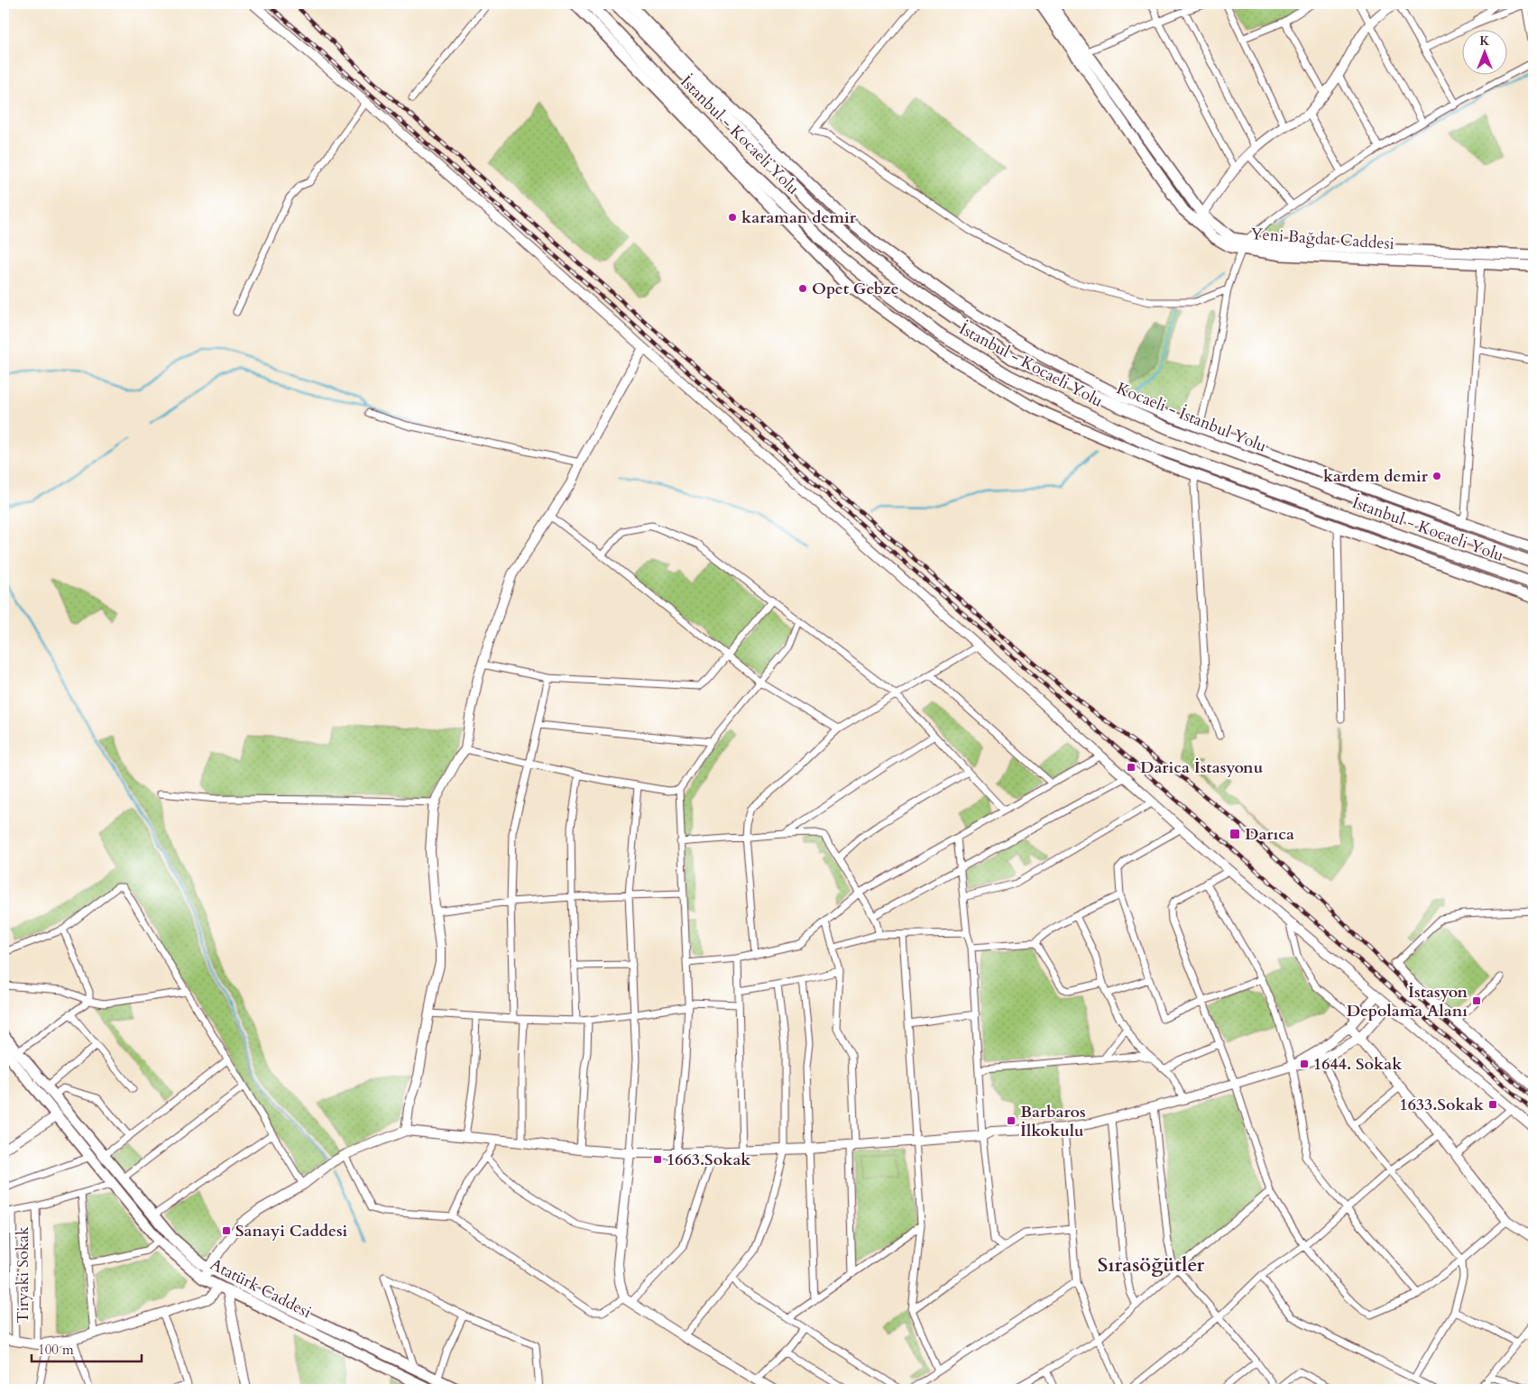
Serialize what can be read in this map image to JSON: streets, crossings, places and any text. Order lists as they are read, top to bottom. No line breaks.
{"streets":{"highway":["İstanbul - Kocaeli Yolu","Kocaeli - İstanbul Yolu"],"main road":["Yeni Bağdat Caddesi","Atatürk Caddesi"],"street":["Tiryaki Sokak"]},"districts":["Sırasöğütler"],"places":{"other":["karaman demir","Opet Gebze","kardem demir"],"transit":["Darica İstasyonu","Darıca","İstasyon Depolama Alanı","1644. Sokak","1633.Sokak","Barbaros İlkokulu","1663.Sokak","Sanayi Caddesi"]},"scale_bar":"100 m","north":"top"}
